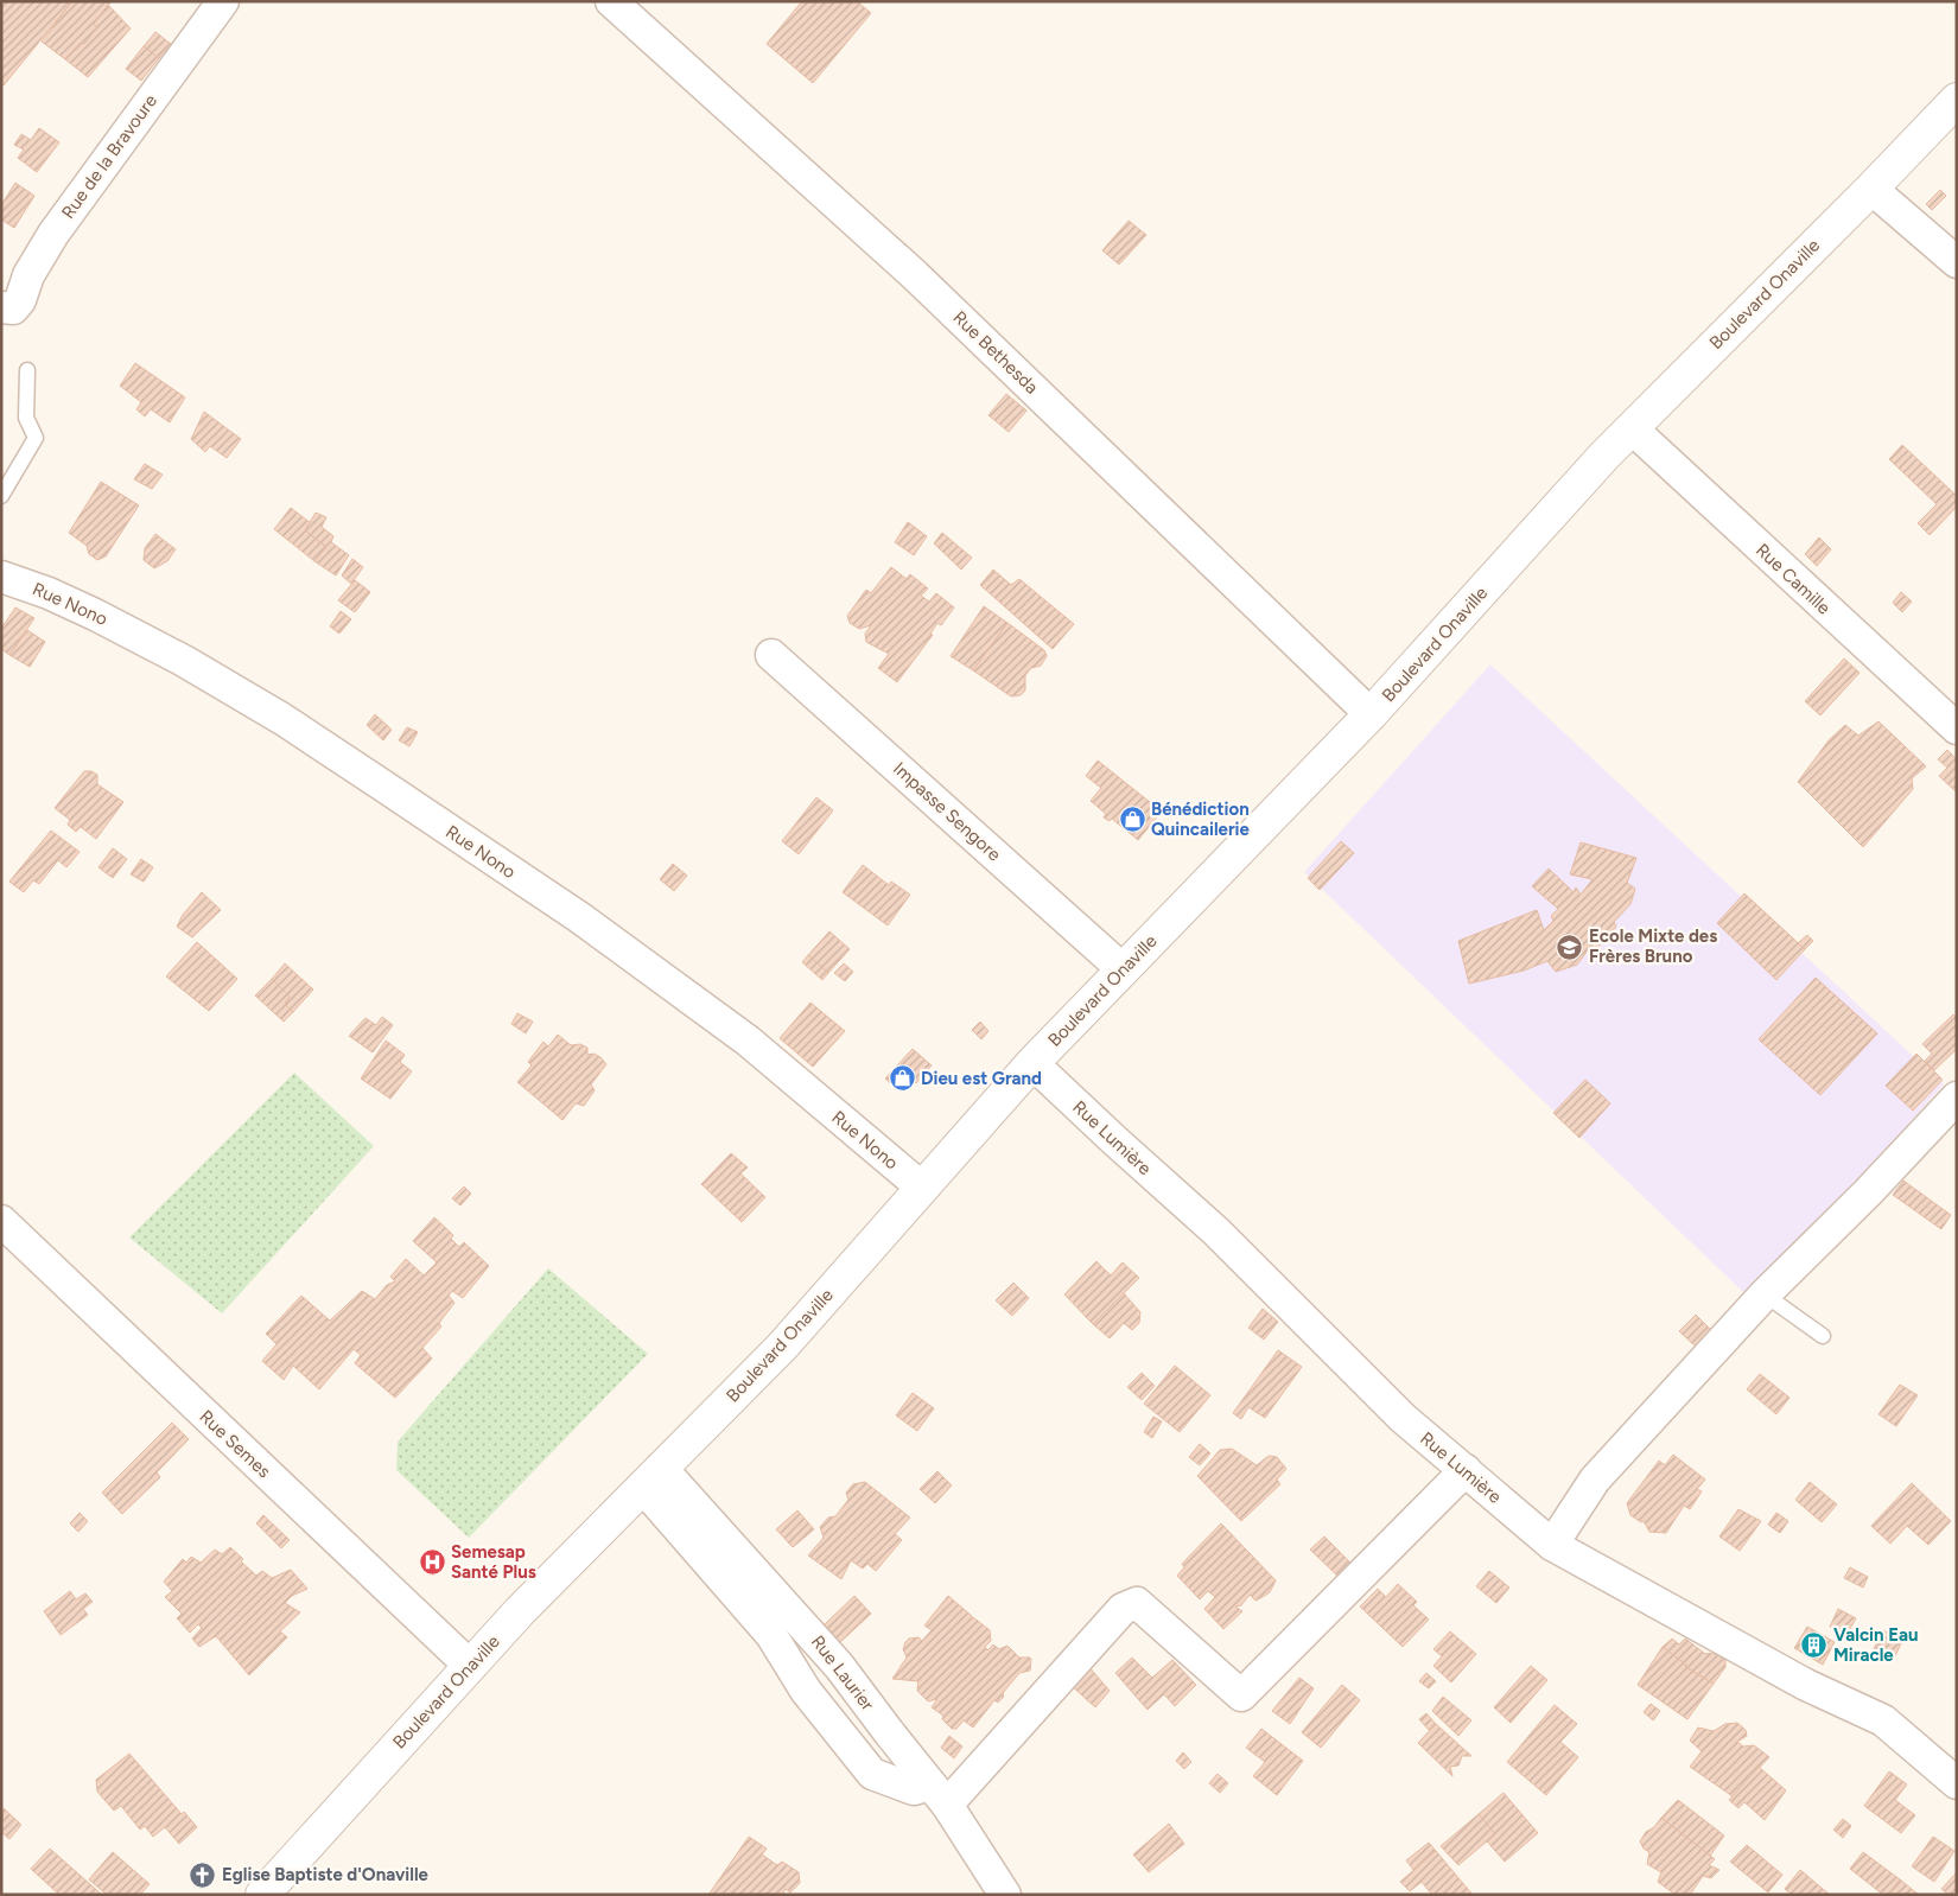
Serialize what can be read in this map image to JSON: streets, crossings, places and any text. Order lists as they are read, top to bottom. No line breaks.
{"streets":{"street":["Rue de la Bravoure","Boulevard Onaville","Rue Bethesda","Rue Camille","Rue Nono","Impasse Sengore","Rue Lumière","Rue Semes","Rue Laurier"]},"crossings":[["Boulevard Onaville","Rue Bethesda"],["Boulevard Onaville","Rue Camille"],["Boulevard Onaville","Rue Nono"],["Boulevard Onaville","Impasse Sengore"],["Boulevard Onaville","Rue Lumière"],["Boulevard Onaville","Rue Semes"],["Boulevard Onaville","Rue Laurier"]],"places":{"shop":["Bénédiction Quincailerie","Dieu est Grand"],"school or university":["Ecole Mixte des Frères Bruno"],"hospital":["Semesap Santé Plus"],"building":["Valcin Eau Miracle"],"church":["Eglise Baptiste d'Onaville"]}}
